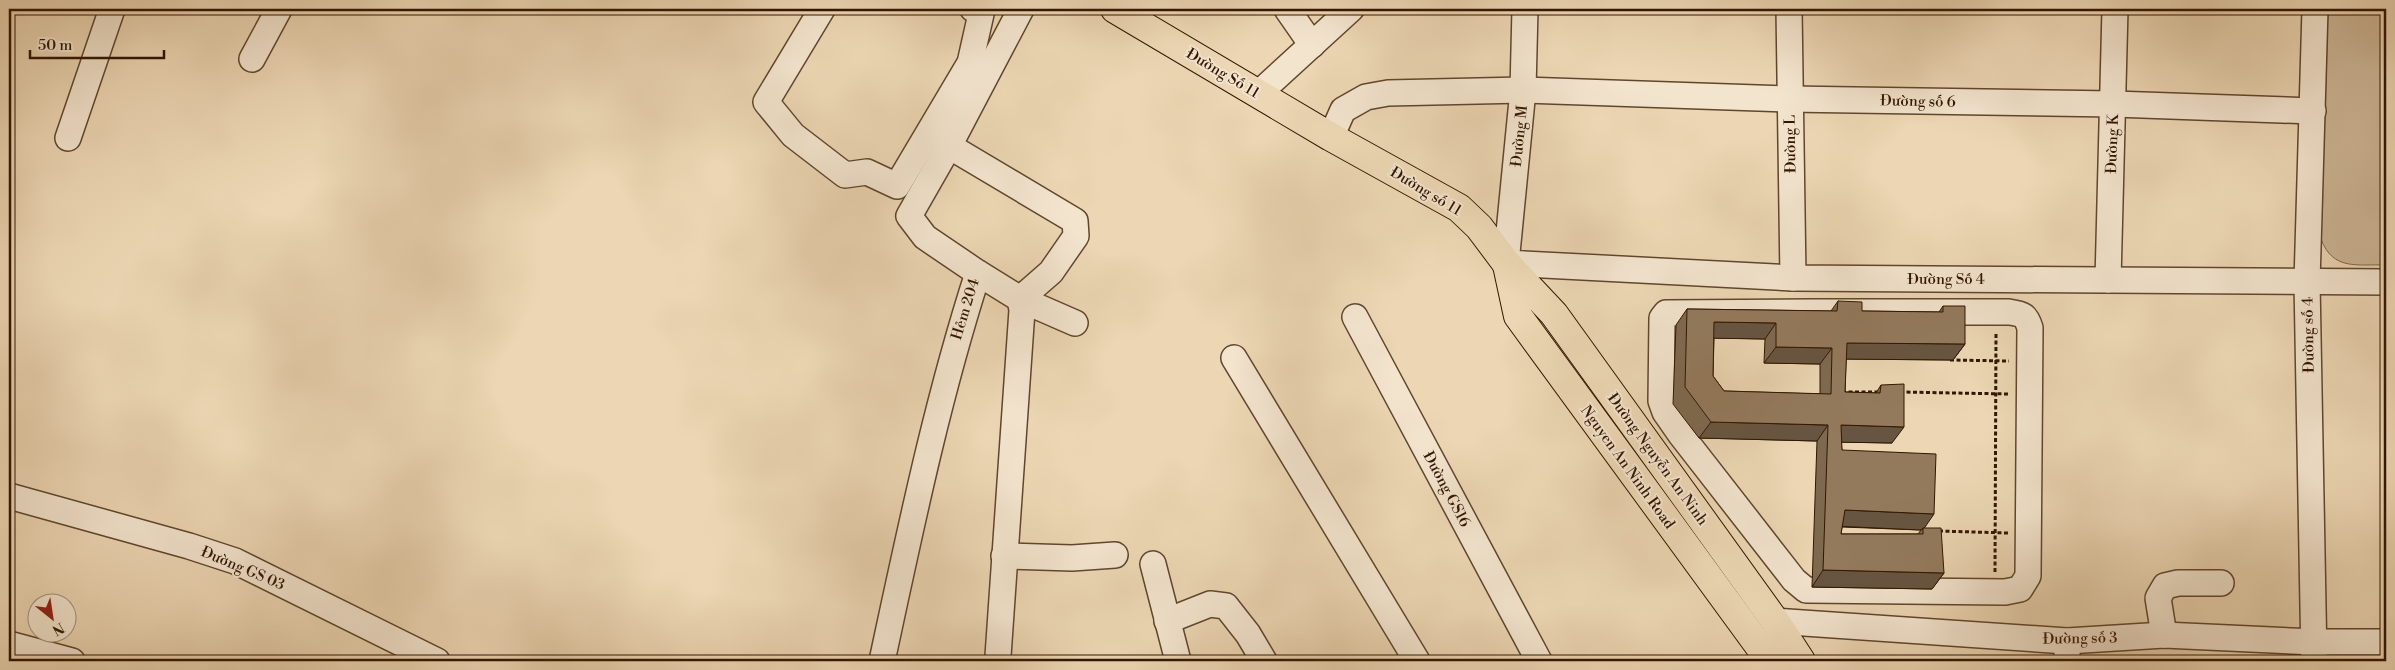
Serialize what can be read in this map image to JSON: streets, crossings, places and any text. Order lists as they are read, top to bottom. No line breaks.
{"streets":{"main road":["Đường Số 11","Đường số 11","Đường Nguyễn An Ninh","Nguyen An Ninh Road"],"street":["Đường số 6","Đường M","Đường L","Đường K","Đường Số 4","Hẻm 204","Đường số 4","Đường GS16","Đường GS 03","Đường số 3"]},"crossings":[["Đường Số 11","Đường số 6"],["Đường Số 11","Đường số 11"],["Đường số 6","Đường M"],["Đường số 6","Đường L"],["Đường số 6","Đường K"],["Đường số 6","Đường số 11"],["Đường số 6","Đường số 4"],["Đường M","Đường số 11"],["Đường M","Đường Số 4"],["Đường M","Đường Nguyễn An Ninh"],["Đường M","Nguyen An Ninh Road"],["Đường L","Đường Số 4"],["Đường K","Đường Số 4"],["Đường số 11","Đường Số 4"],["Đường số 11","Đường Nguyễn An Ninh"],["Đường số 11","Nguyen An Ninh Road"],["Đường Số 4","Đường số 4"],["Đường Số 4","Đường Nguyễn An Ninh"],["Đường Số 4","Nguyen An Ninh Road"],["Đường số 4","Đường số 3"],["Đường Nguyễn An Ninh","Nguyen An Ninh Road"],["Đường Nguyễn An Ninh","Đường số 3"]],"scale_bar":"50 m","north":"bottom right"}
